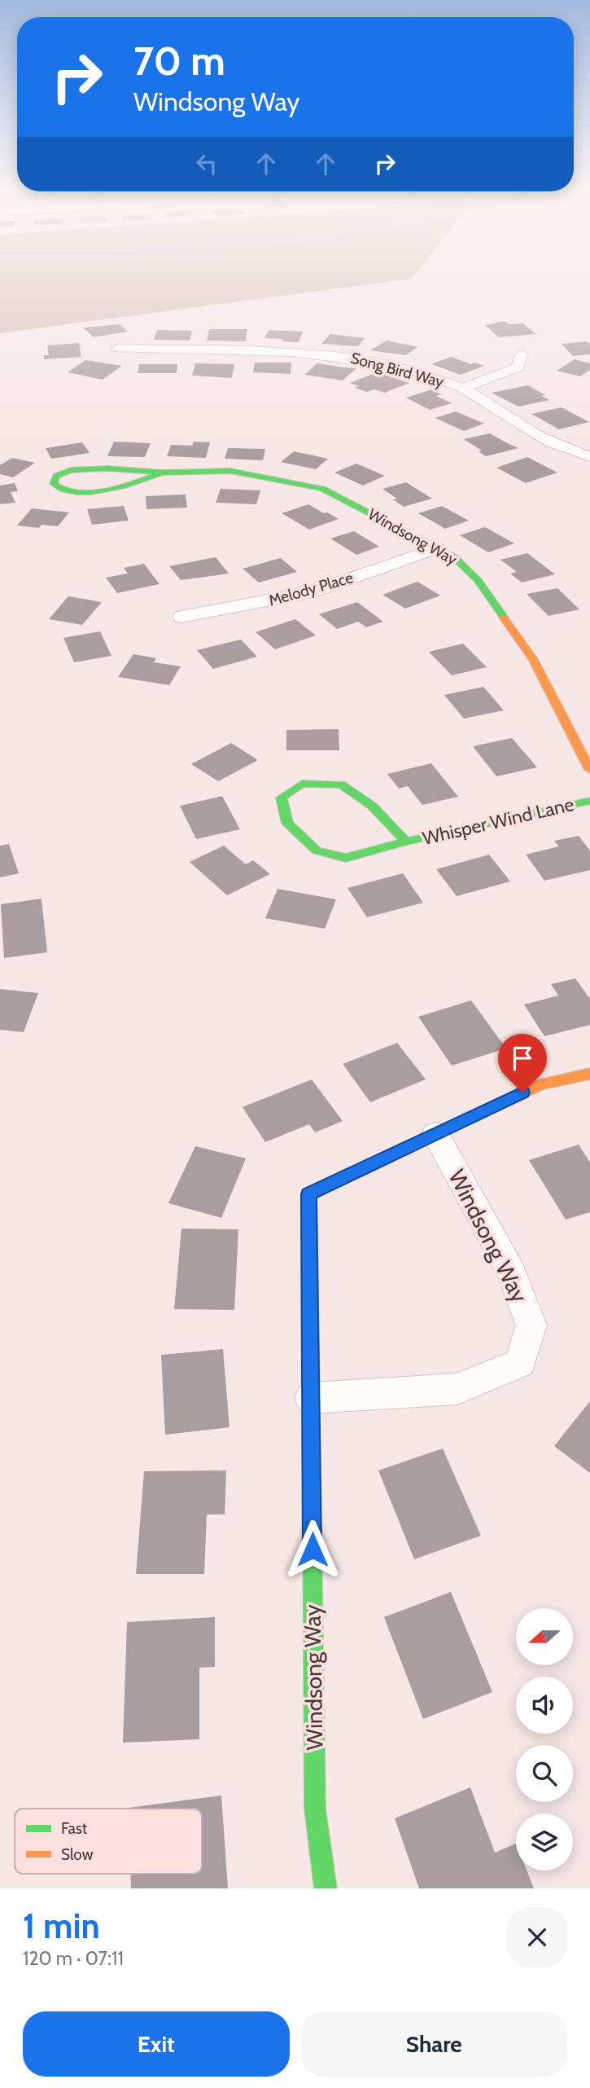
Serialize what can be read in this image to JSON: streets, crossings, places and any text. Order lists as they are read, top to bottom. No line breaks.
{"streets":{"street":["Song Bird Way","Windsong Way","Melody Place","Whisper Wind Lane"]},"crossings":[["Windsong Way","Melody Place"]],"legend":["Fast","Slow"],"north":"left","page":{"turn":["70 m","Windsong Way"],"heading":["1 min","120 m · 07:11"],"buttons":["Exit","Share"]}}
